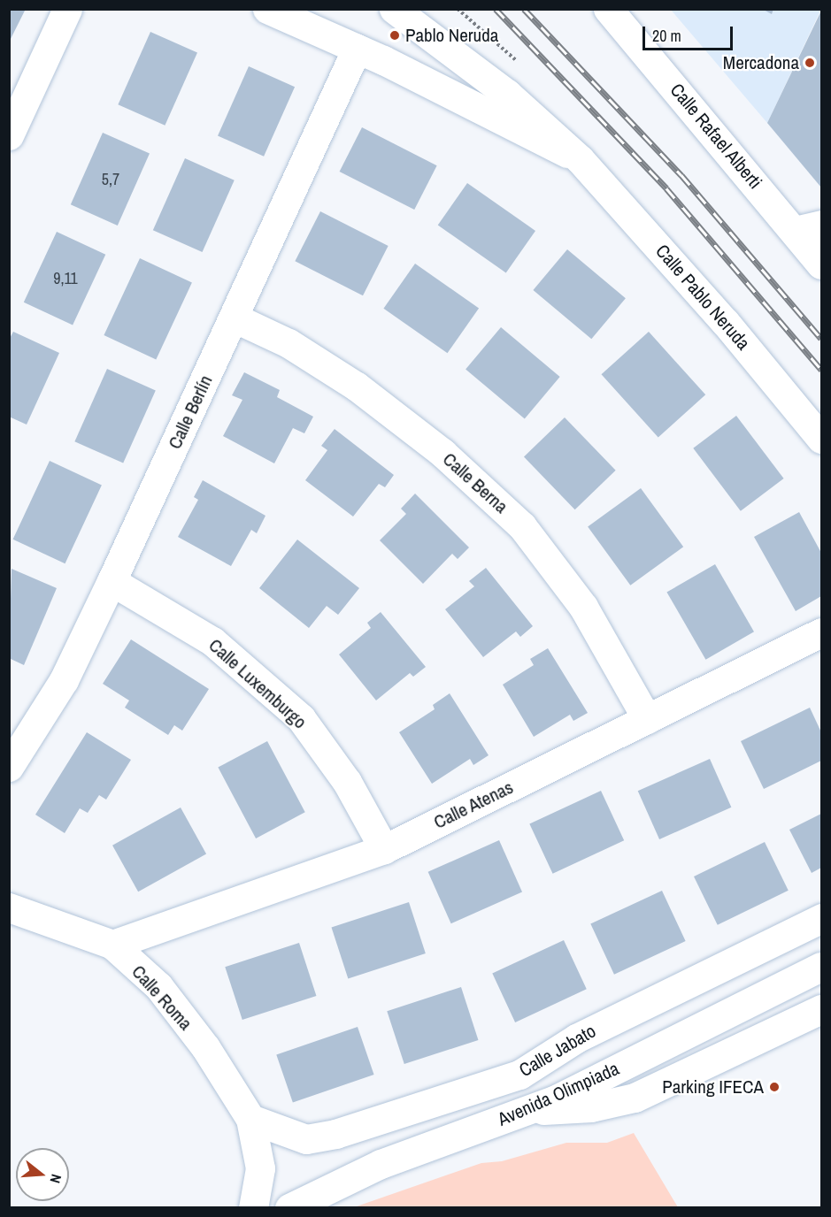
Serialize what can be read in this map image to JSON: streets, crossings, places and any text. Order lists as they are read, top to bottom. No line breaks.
{"streets":{"street":["Calle Rafael Alberti","Calle Pablo Neruda","Calle Berlín","Calle Berna","Calle Luxemburgo","Calle Atenas","Calle Roma","Calle Jabato","Avenida Olimpiada"]},"crossings":[["Calle Pablo Neruda","Calle Berlín"],["Calle Berlín","Calle Berna"],["Calle Berlín","Calle Luxemburgo"],["Calle Berna","Calle Atenas"],["Calle Luxemburgo","Calle Atenas"],["Calle Atenas","Calle Roma"],["Calle Roma","Calle Jabato"]],"places":["Pablo Neruda","Mercadona","Parking IFECA"],"house_numbers":["5,7","9,11"],"scale_bar":"20 m","north":"right"}
